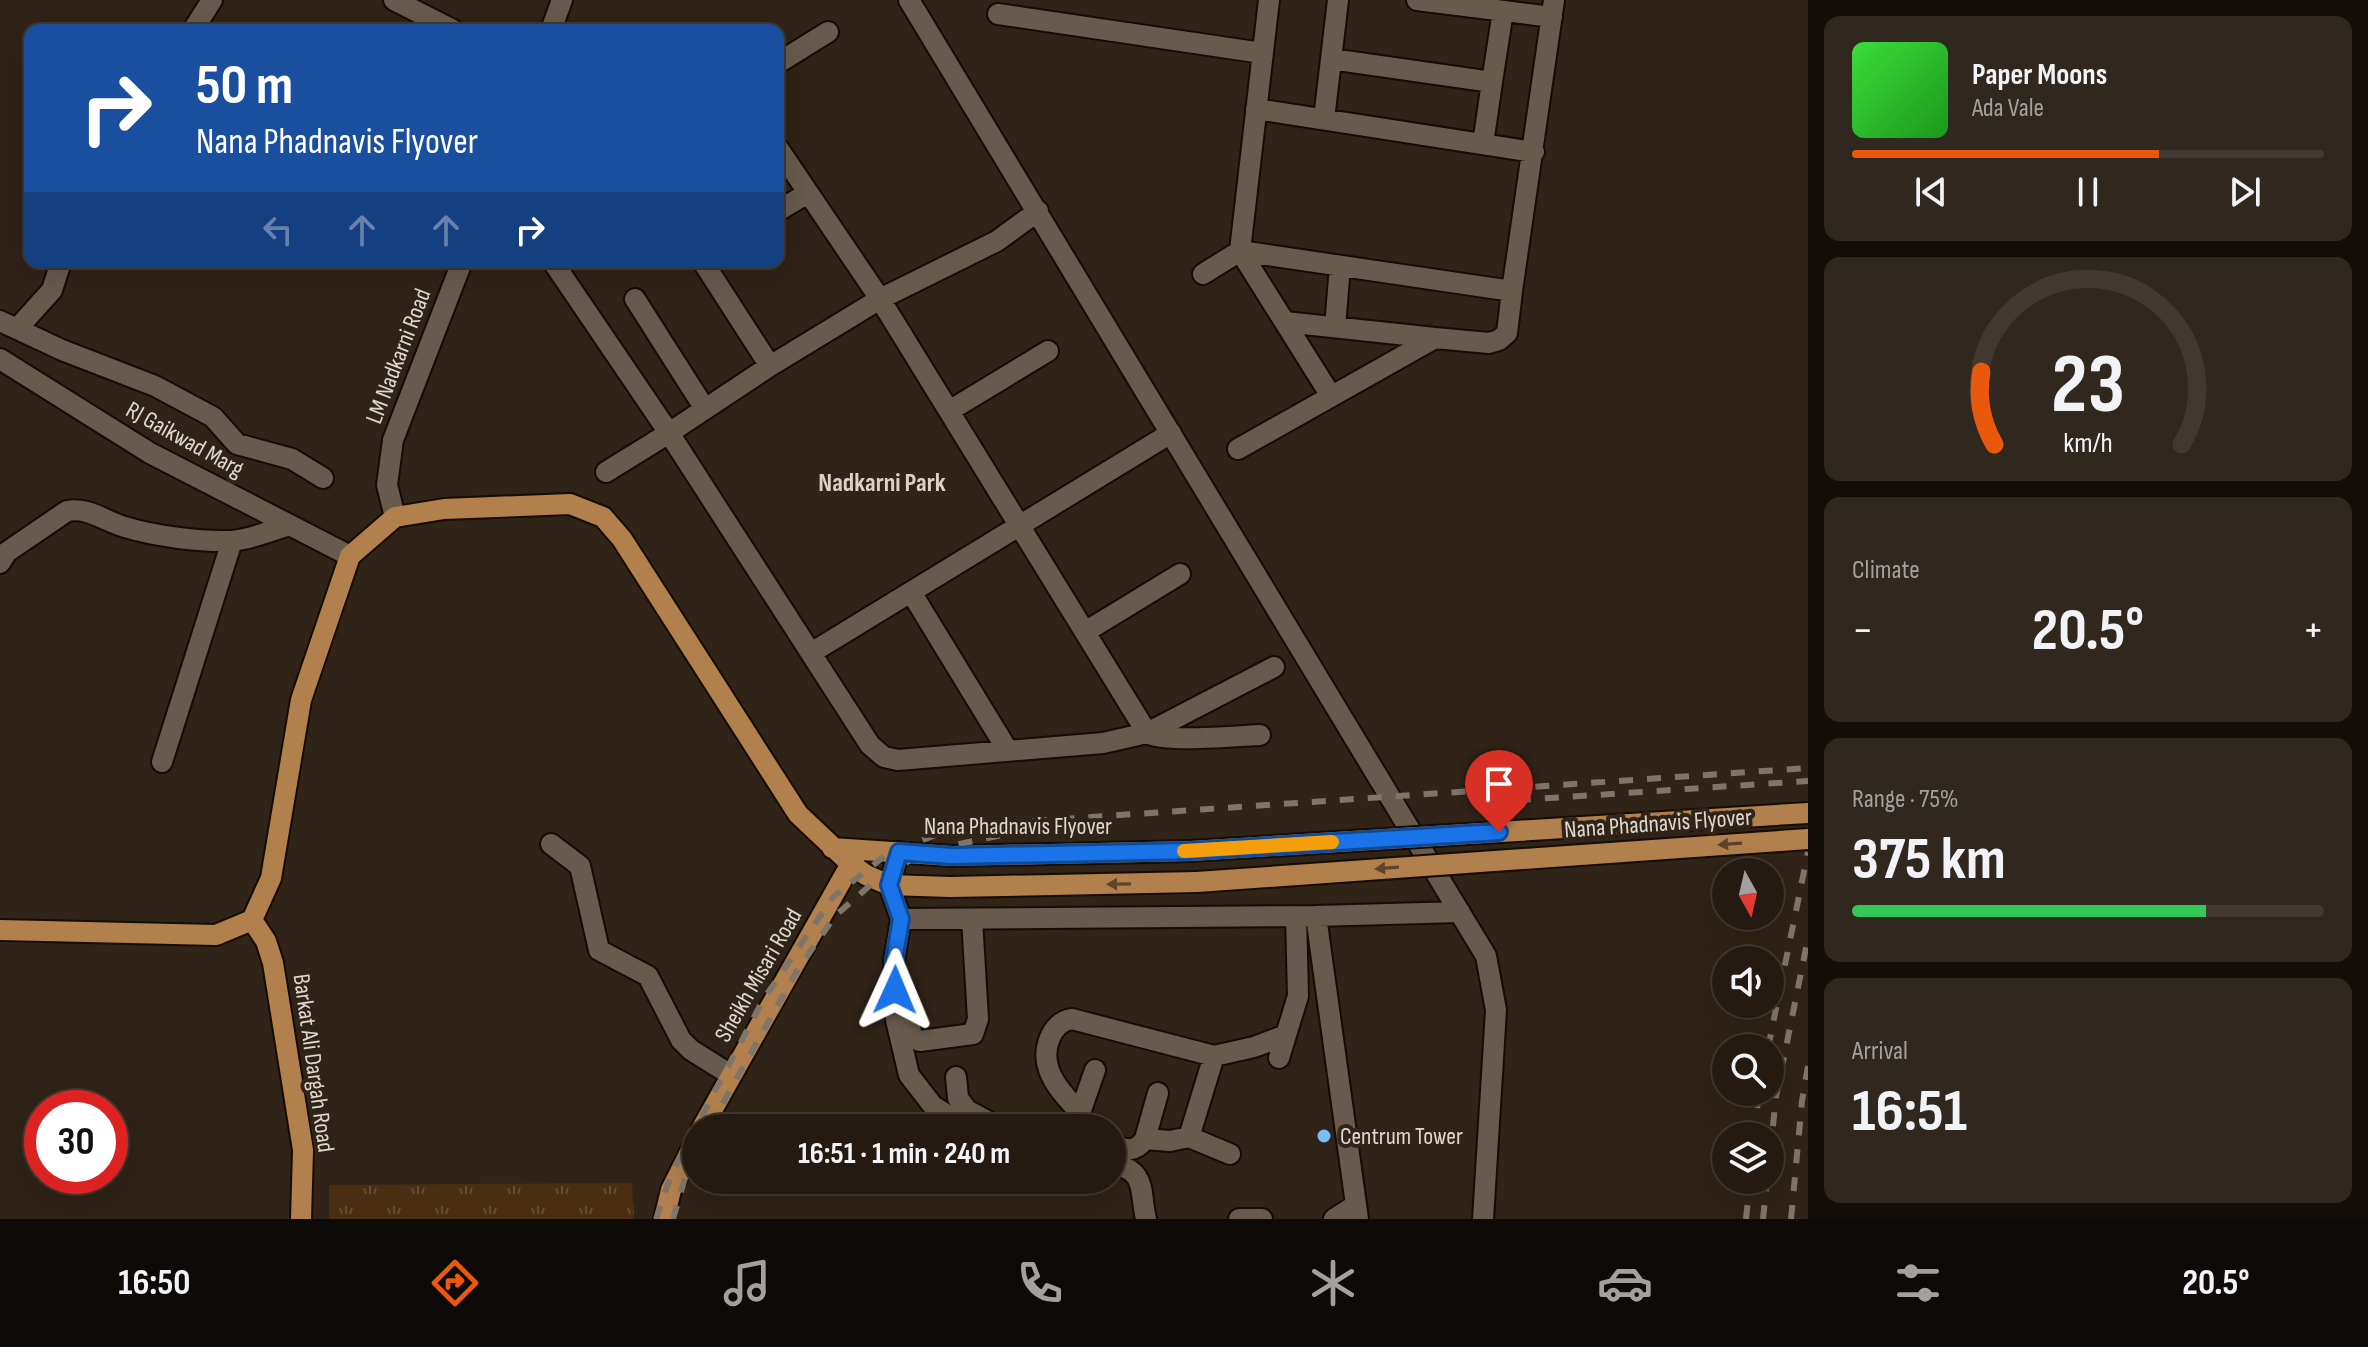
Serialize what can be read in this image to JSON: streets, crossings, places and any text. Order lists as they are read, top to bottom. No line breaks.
{"streets":{"main road":["Nana Phadnavis Flyover","Sheikh Misari Road","Barkat Ali Dargah Road"],"street":["LM Nadkarni Road","RJ Gaikwad Marg"]},"crossings":[["Nana Phadnavis Flyover","Sheikh Misari Road"]],"districts":["Nadkarni Park"],"places":["Centrum Tower"],"north":"bottom","page":{"turn":["50 m","Nana Phadnavis Flyover"],"song":["Paper Moons","Ada Vale"],"tile":["Climate",["Range · 75%","375 km"],["Arrival","16:51"]],"heat":["−","20.5°","+"],"limit":"30","trip":"16:51 · 1 min · 240 m","tabs":["16:50","20.5°"],"gauge":["23","km/h"]}}
